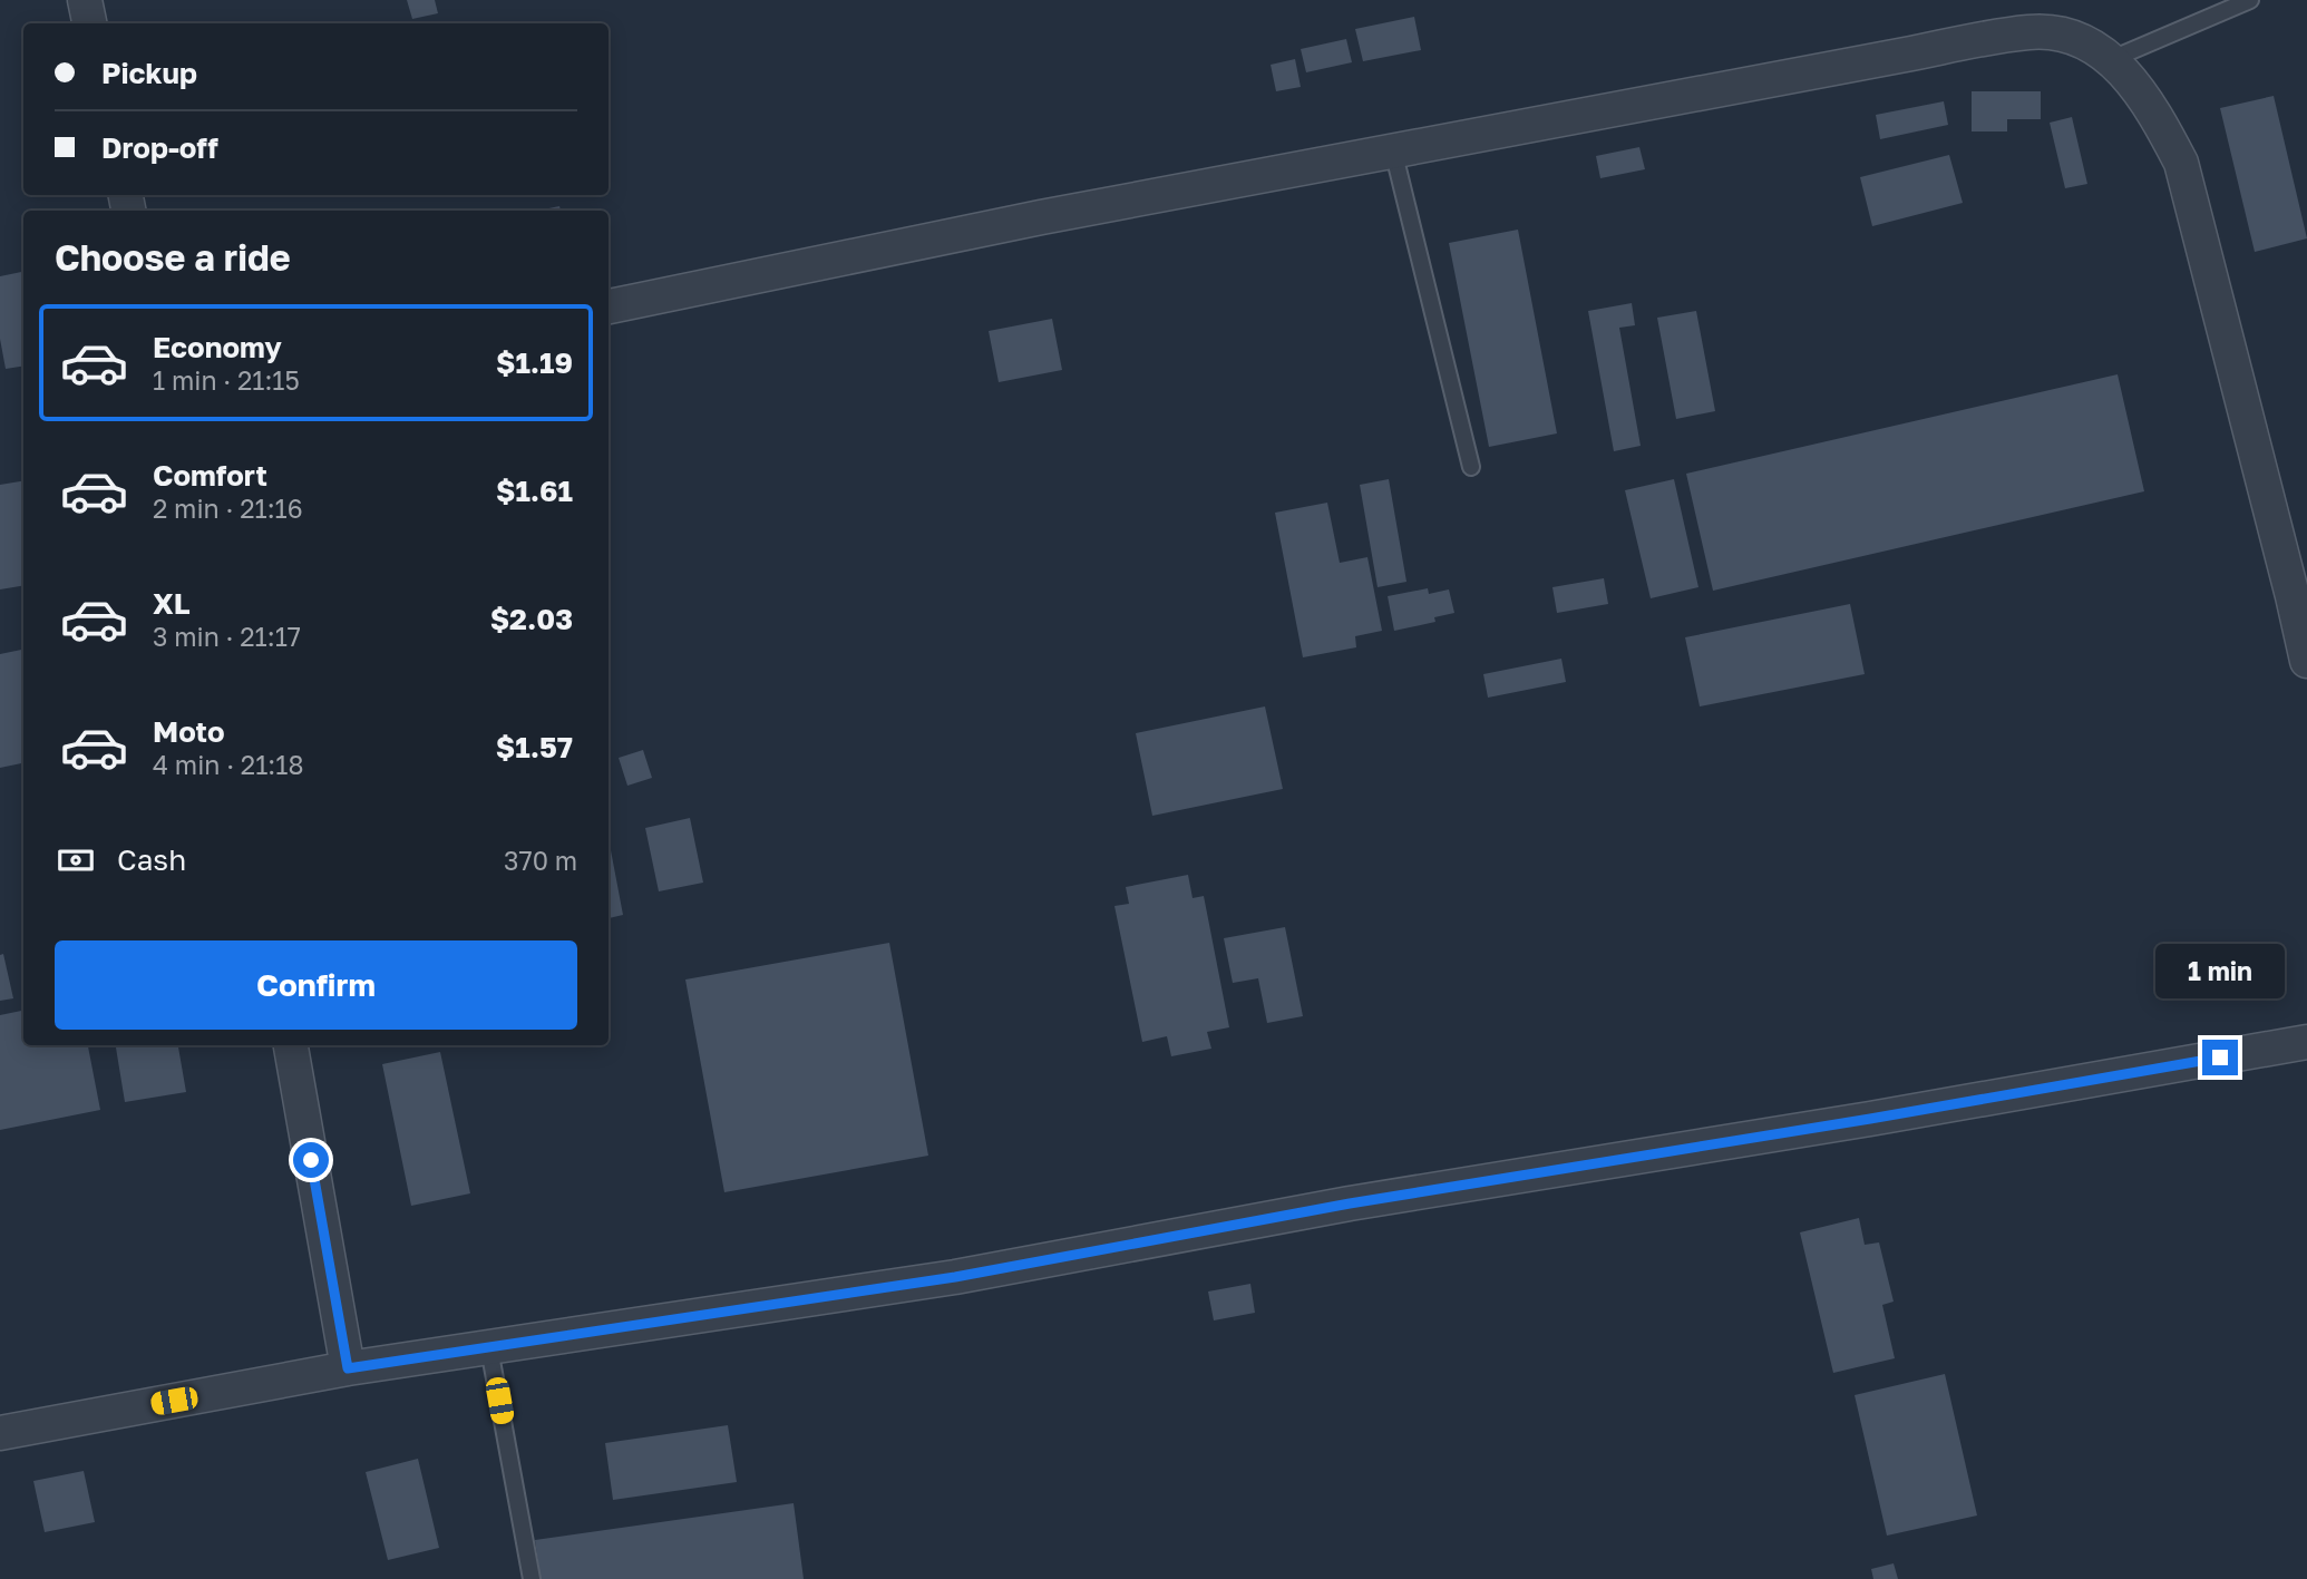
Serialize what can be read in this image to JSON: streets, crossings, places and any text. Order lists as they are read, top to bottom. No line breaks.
{"page":{"banner":["Pickup","Drop-off"],"heading":"Choose a ride","list":[{"name":"Economy","note":"1 min · 21:15","value":"$1.19"},{"name":"Comfort","note":"2 min · 21:16","value":"$1.61"},{"name":"XL","note":"3 min · 21:17","value":"$2.03"},{"name":"Moto","note":"4 min · 21:18","value":"$1.57"}],"pay":["Cash","370 m"],"buttons":"Confirm","bubble":"1 min"}}
